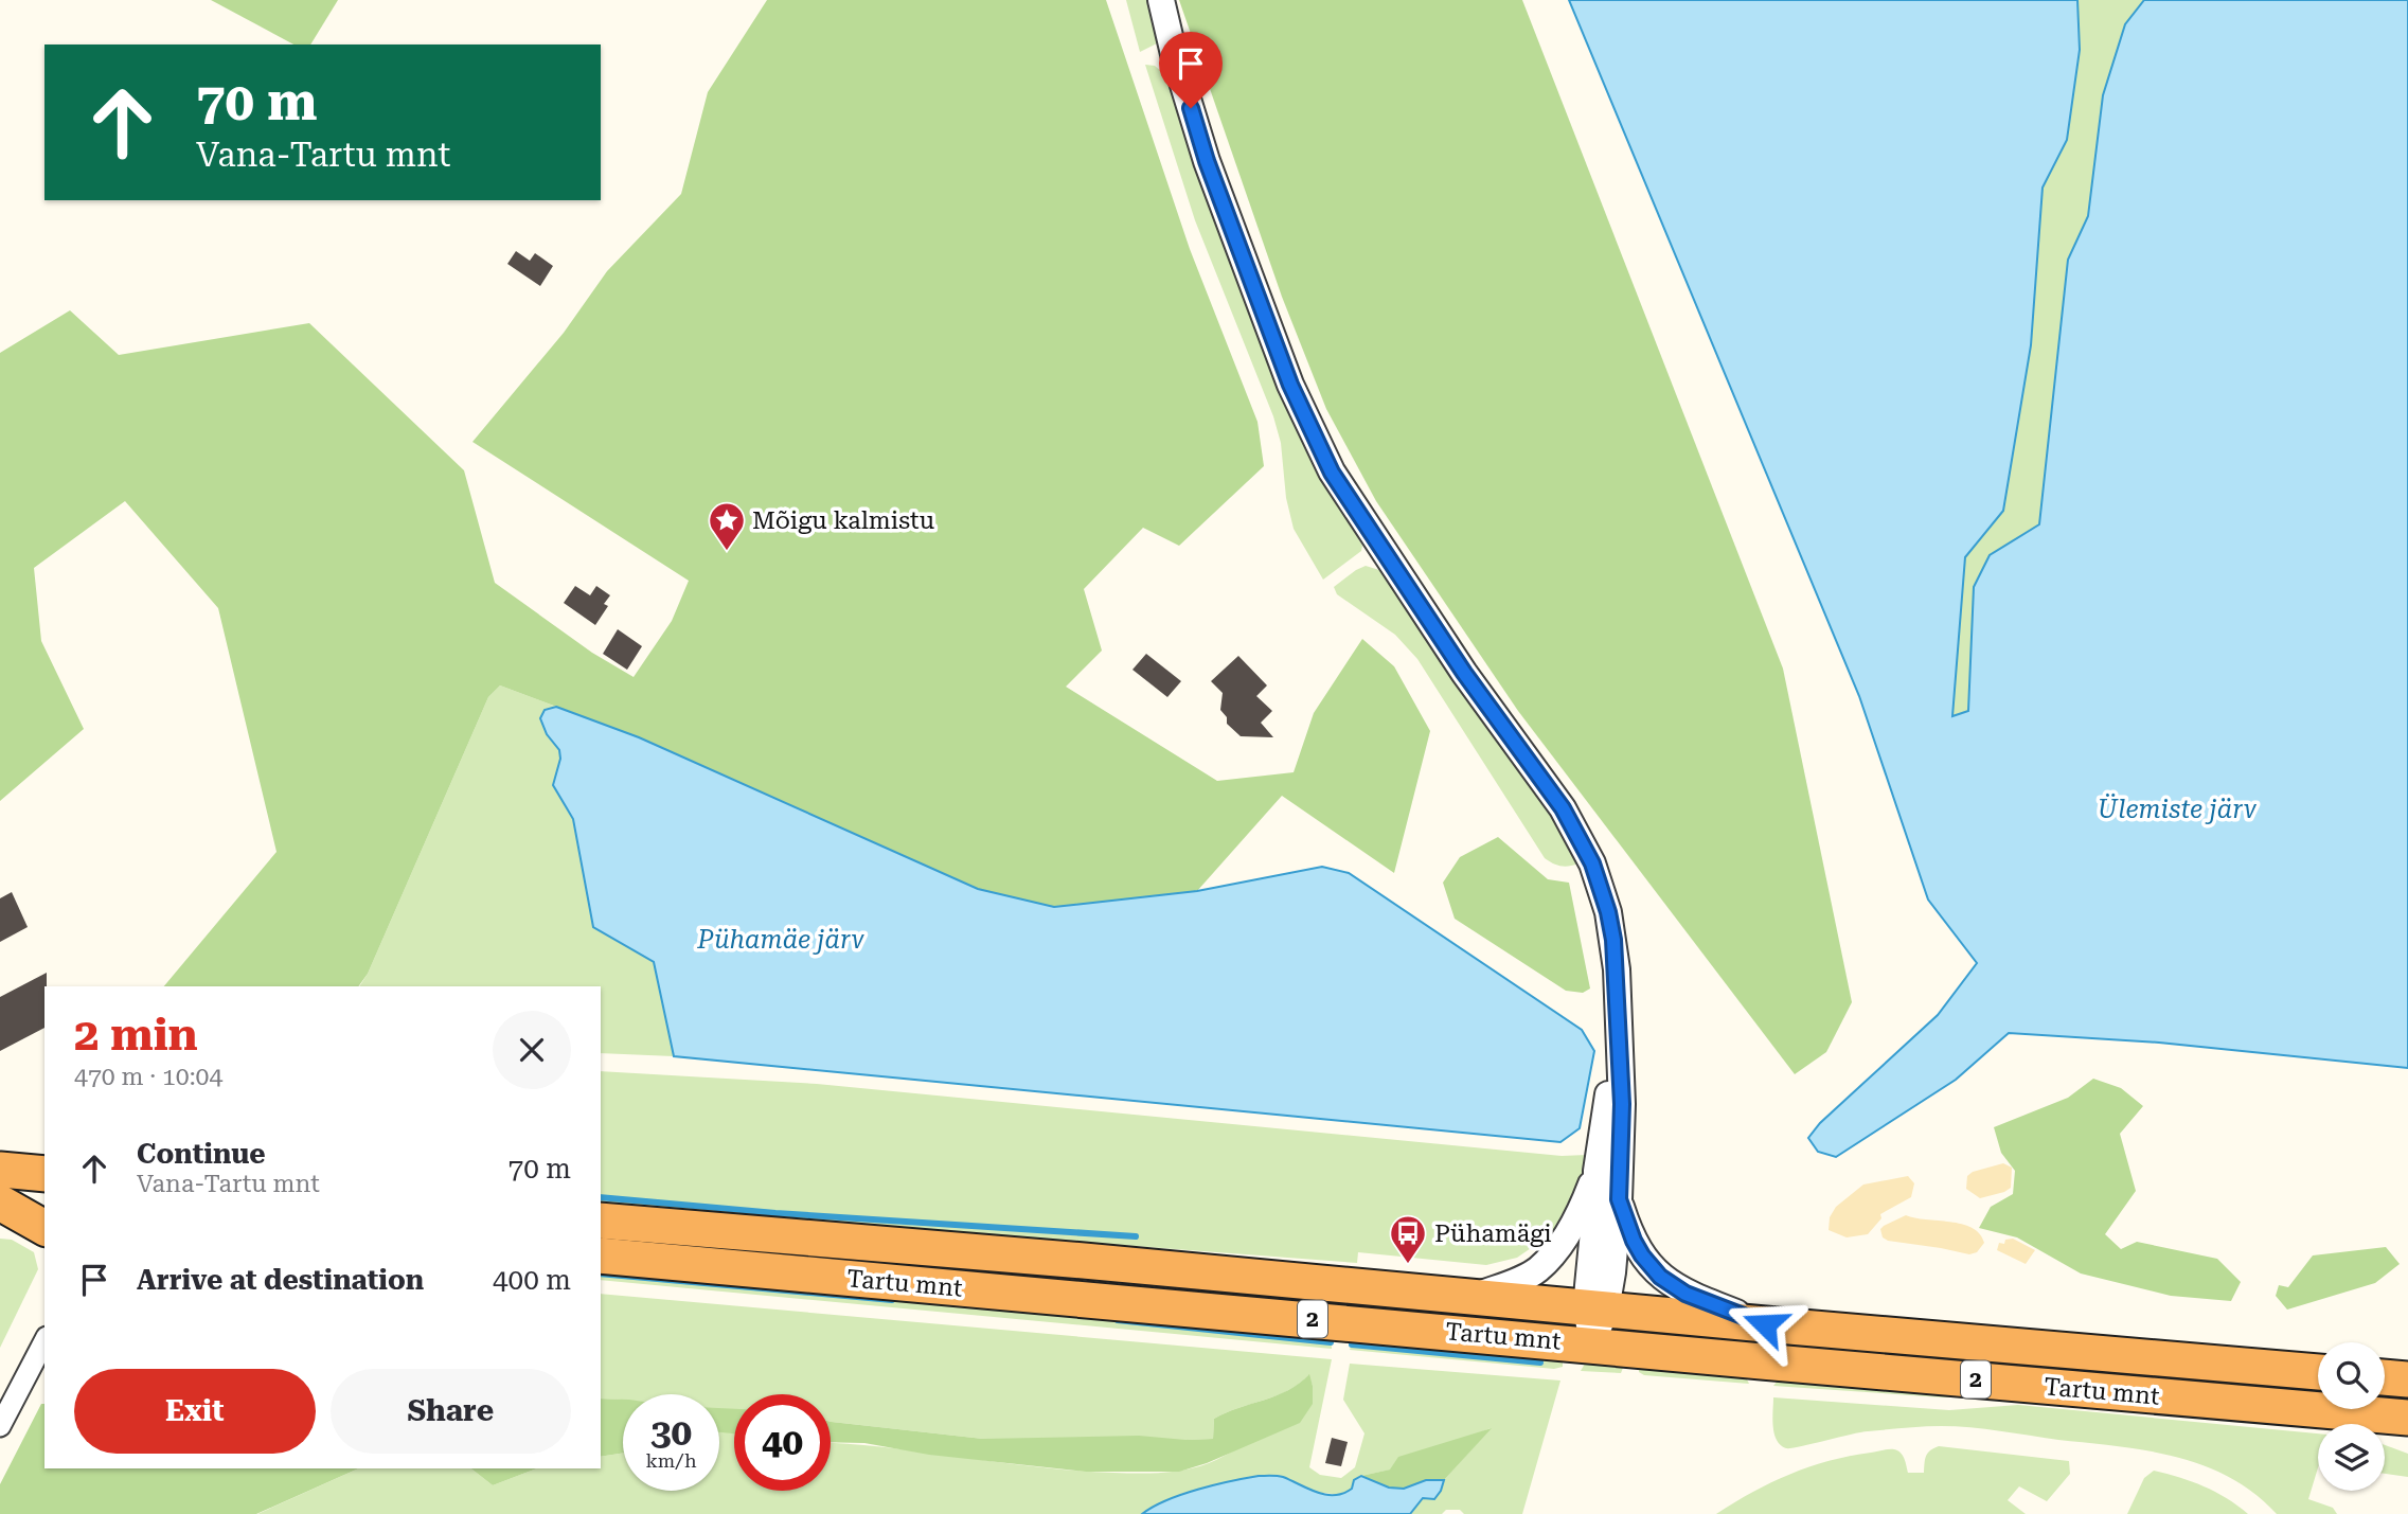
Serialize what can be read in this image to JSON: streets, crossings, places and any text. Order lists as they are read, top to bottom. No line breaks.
{"streets":{"highway":["Tartu mnt","2"]},"water":["Ülemiste järv","Pühamäe järv"],"places":{"place":["Mõigu kalmistu"],"bus stop":["Pühamägi"]},"page":{"turn":["70 m","Vana-Tartu mnt"],"heading":["2 min","470 m · 10:04"],"list":[{"name":"Continue","note":"Vana-Tartu mnt","value":"70 m"},{"name":"Arrive at destination","value":"400 m"}],"buttons":["Exit","Share"],"speed":"30 km/h","limit":"40"}}
